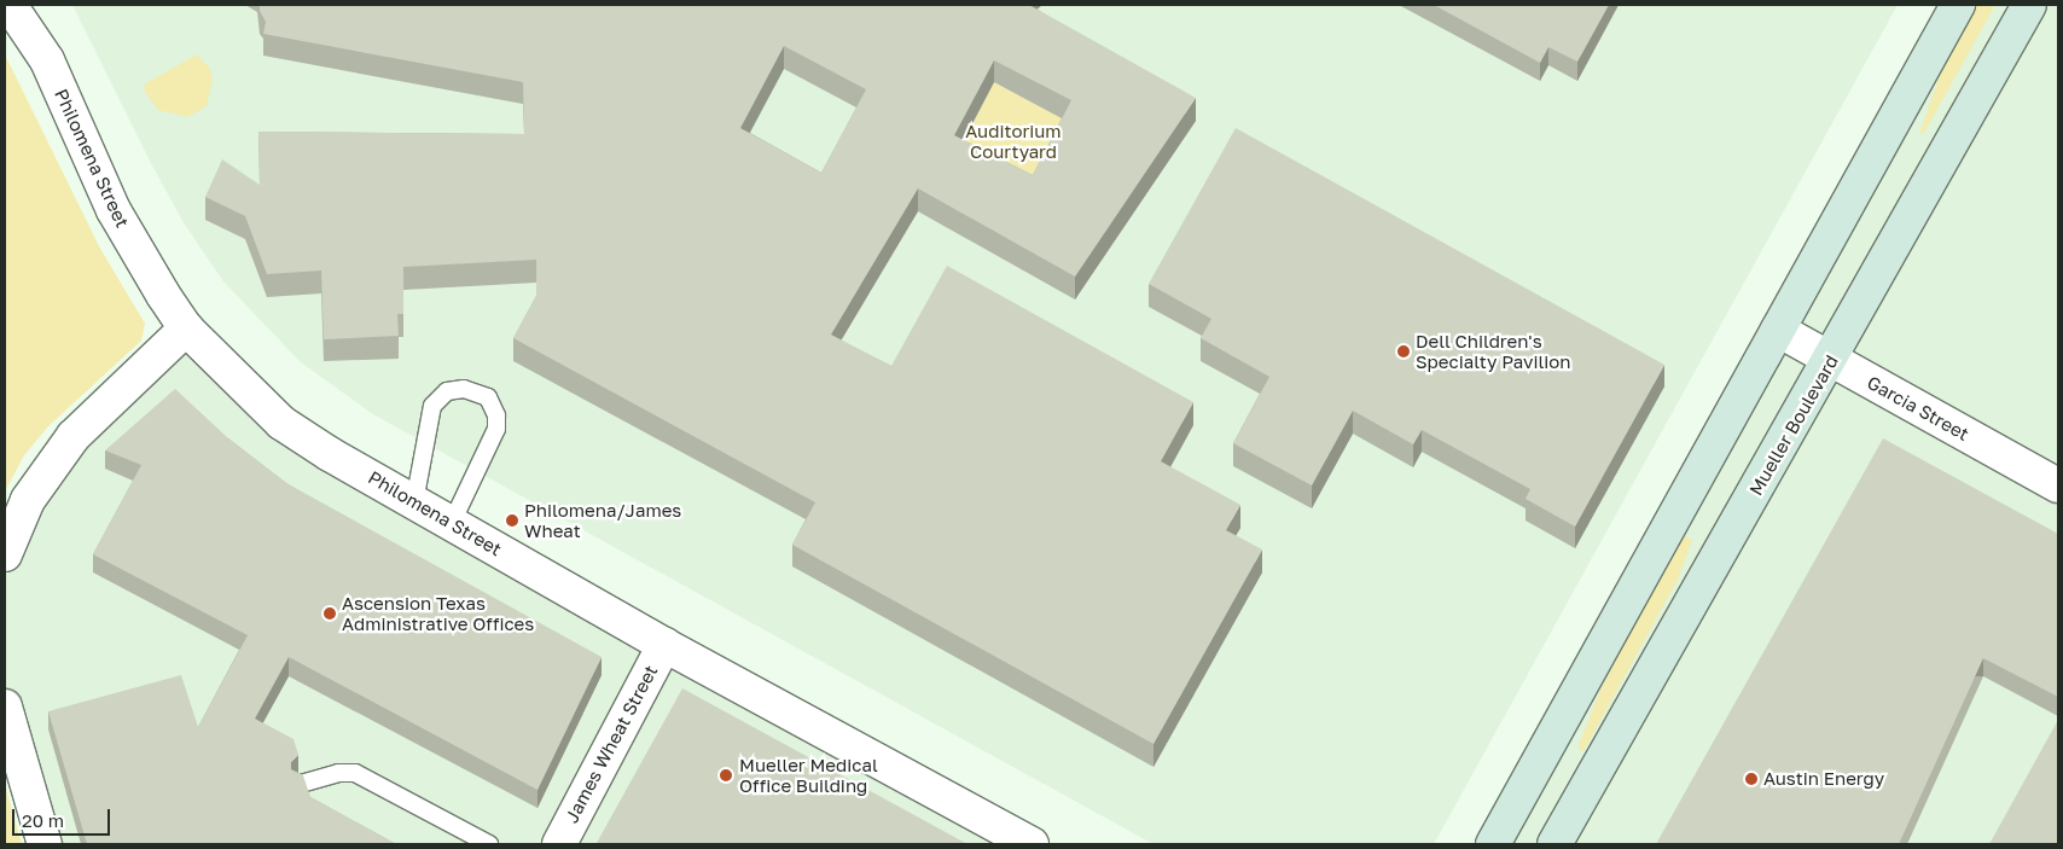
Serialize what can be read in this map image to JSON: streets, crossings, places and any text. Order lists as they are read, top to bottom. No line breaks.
{"streets":{"street":["Philomena Street","Garcia Street","Mueller Boulevard","James Wheat Street"]},"crossings":[["Philomena Street","James Wheat Street"],["Garcia Street","Mueller Boulevard"]],"parks":["Auditorium Courtyard"],"places":["Dell Children's Specialty Pavilion","Philomena/James Wheat","Ascension Texas Administrative Offices","Mueller Medical Office Building","Austin Energy"],"scale_bar":"20 m"}
